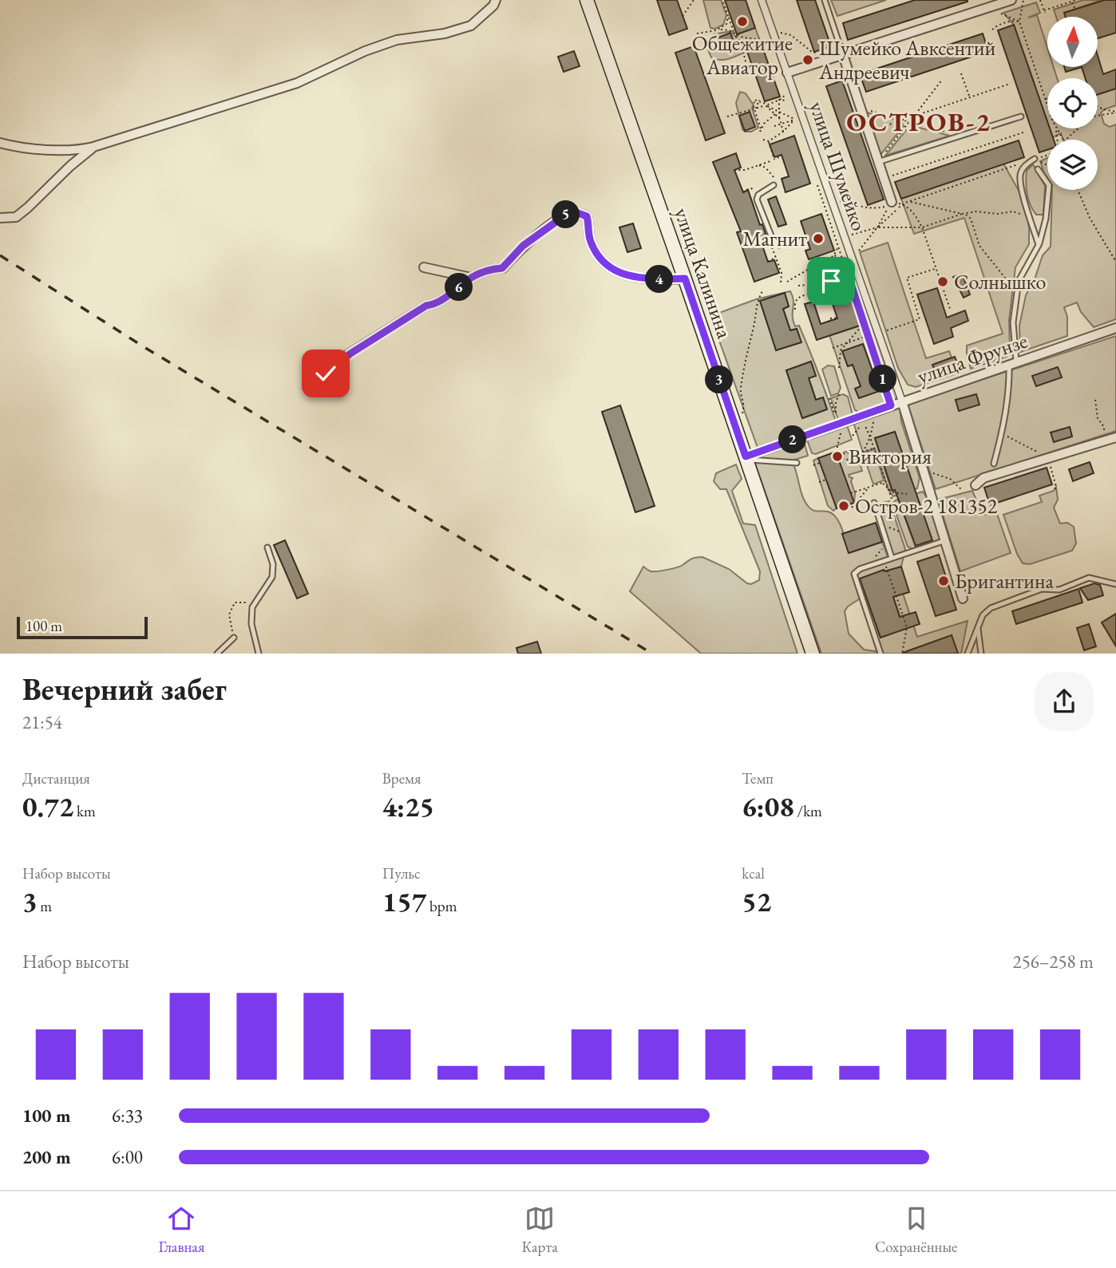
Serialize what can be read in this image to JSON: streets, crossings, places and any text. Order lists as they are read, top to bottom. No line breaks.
{"streets":{"main road":["улица Калинина"],"street":["улица Шумейко","улица Фрунзе"]},"crossings":[["улица Шумейко","улица Фрунзе"],["улица Калинина","улица Фрунзе"]],"districts":["ОСТРОВ-2"],"places":["Общежитие Авиатор","Шумейко Авксентий Андреевич","Магнит","Солнышко","Виктория","Остров-2 181352","Бригантина"],"scale_bar":"100 m","north":"top","page":{"pins":["5","4","6","1","3","2"],"scale":"100 m","heading":["Вечерний забег","21:54"],"stats":[["Дистанция","0.72 km"],["Время","4:25"],["Темп","6:08 /km"],["Набор высоты","3 m"],["Пульс","157 bpm"],["kcal","52"]],"chart":["Набор высоты","256–258 m"],"list":[{"name":"100 m","note":"6:33"},{"name":"200 m","note":"6:00"}],"tabs":["Главная","Карта","Сохранённые"]}}
